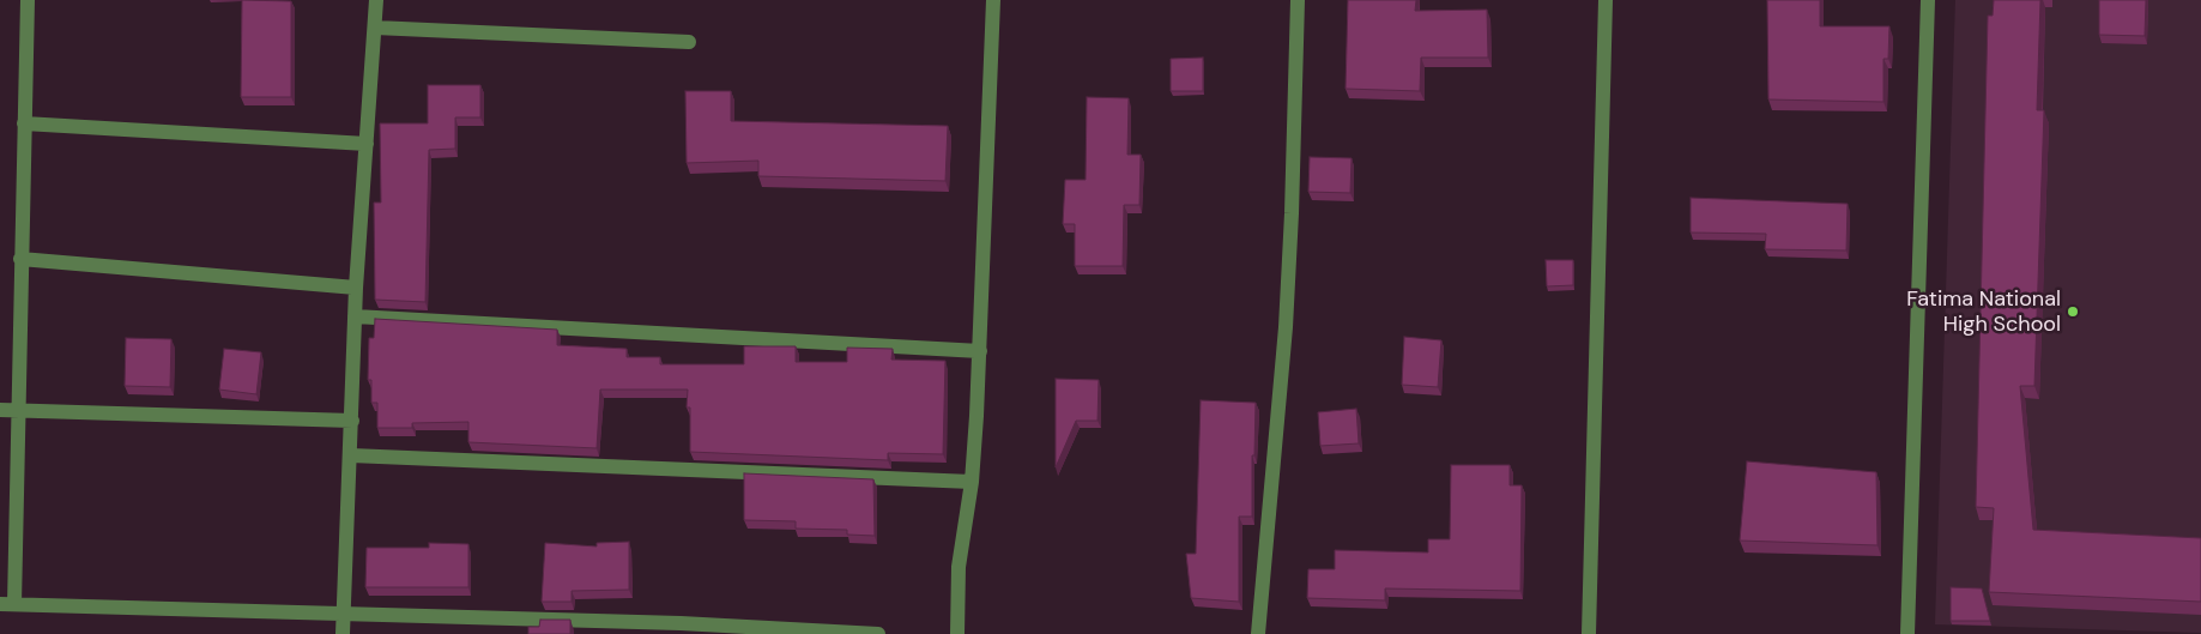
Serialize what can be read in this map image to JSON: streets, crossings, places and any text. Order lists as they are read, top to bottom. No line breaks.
{"places":["Fatima National High School"]}
